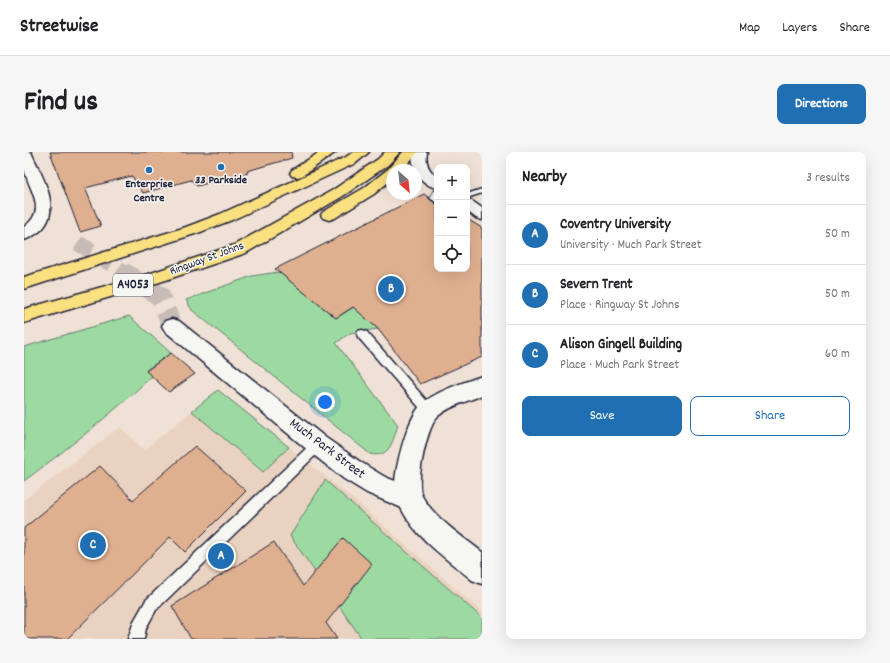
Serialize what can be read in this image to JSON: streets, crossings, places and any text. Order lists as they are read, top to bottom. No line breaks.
{"streets":{"highway":["Ringway St Johns","A4053"],"street":["Much Park Street"]},"places":["33 Parkside","Enterprise Centre"],"north":"bottom right","page":{"header":"Streetwise","nav":["Map","Layers","Share"],"title":"Find us","buttons":["Directions",["Save","Share"]],"heading":["Nearby","3 results"],"map_buttons":["+","−"],"list":[{"mark":"A","name":"Coventry University","note":"University · Much Park Street","value":"50 m"},{"mark":"B","name":"Severn Trent","note":"Place · Ringway St Johns","value":"50 m"},{"mark":"C","name":"Alison Gingell Building","note":"Place · Much Park Street","value":"60 m"}],"pins":["B","C","A"]}}
